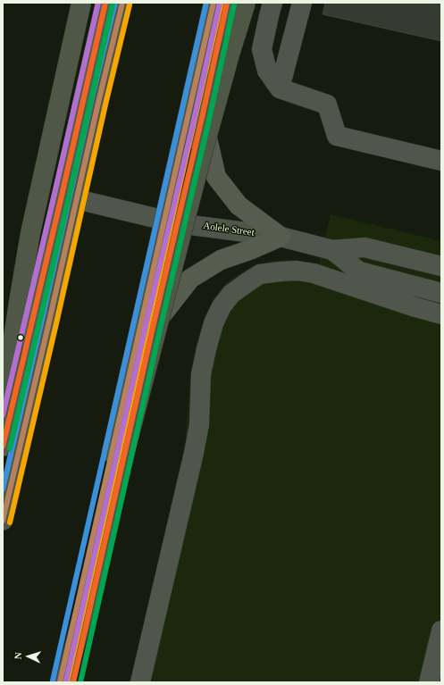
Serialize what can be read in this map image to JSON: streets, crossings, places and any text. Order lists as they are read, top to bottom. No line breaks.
{"streets":{"street":["Aolele Street"]},"north":"left"}
